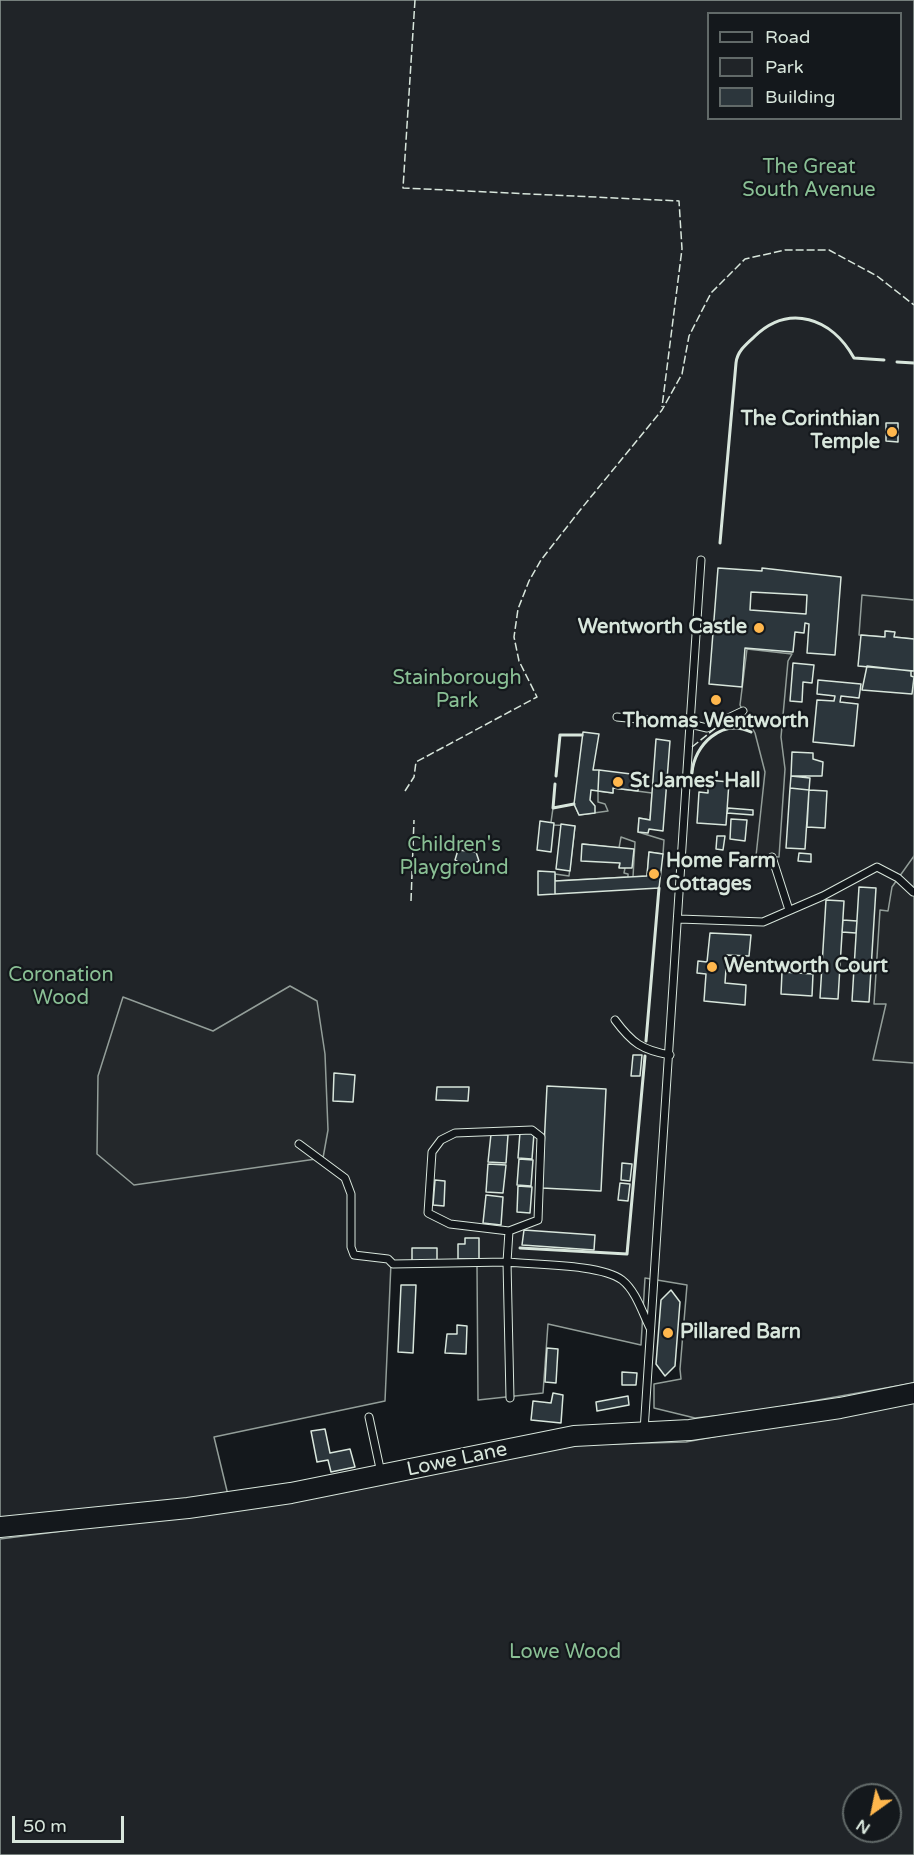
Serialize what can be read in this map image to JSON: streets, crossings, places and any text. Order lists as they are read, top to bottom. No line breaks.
{"streets":{"street":["Lowe Lane"]},"parks":["The Great South Avenue","Stainborough Park","Children's Playground","Coronation Wood","Lowe Wood"],"places":["The Corinthian Temple","Wentworth Castle","Thomas Wentworth","St James' Hall","Home Farm Cottages","Wentworth Court","Pillared Barn"],"legend":["Road","Park","Building"],"scale_bar":"50 m","north":"bottom left"}
